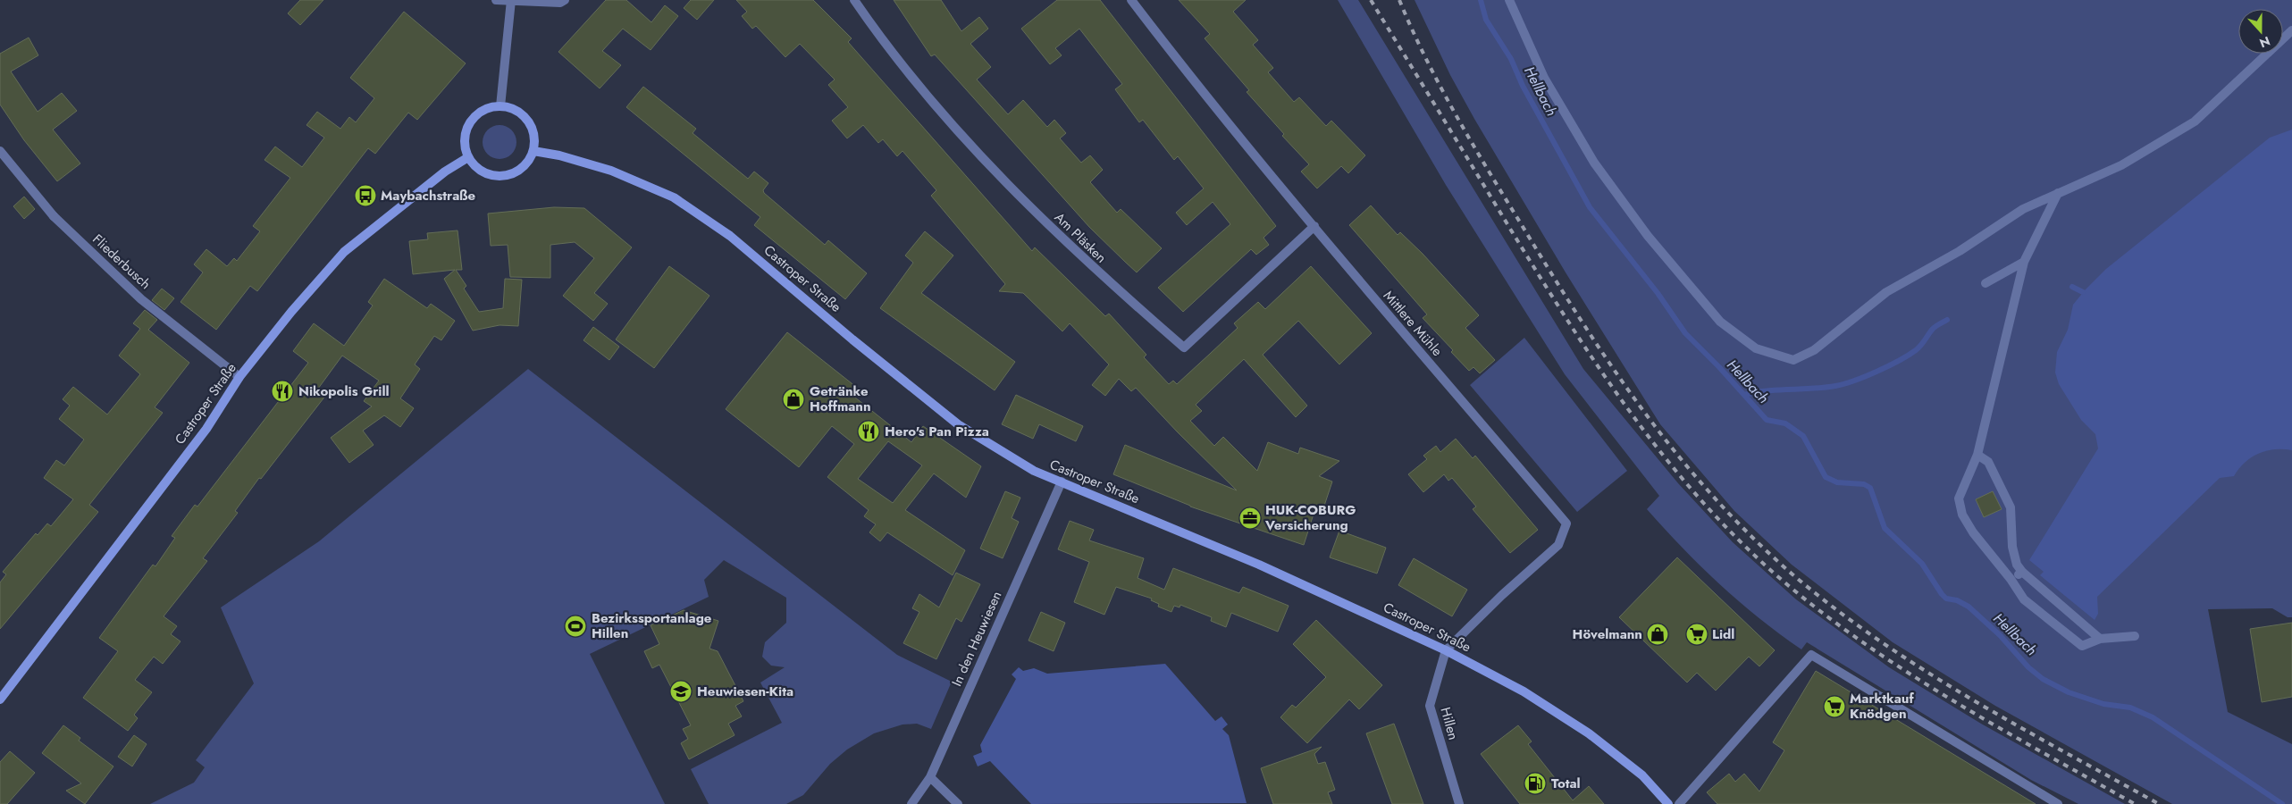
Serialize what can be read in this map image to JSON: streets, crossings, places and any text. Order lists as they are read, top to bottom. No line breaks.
{"streets":{"main road":["Castroper Straße"],"street":["Am Pläsken","Fliederbusch","Mittlere Mühle","In den Heuwiesen","Hillen"]},"crossings":[["Am Pläsken","Mittlere Mühle"],["Fliederbusch","Castroper Straße"],["Castroper Straße","Mittlere Mühle"],["Castroper Straße","In den Heuwiesen"],["Castroper Straße","Hillen"],["Mittlere Mühle","Hillen"]],"water":["Hellbach"],"places":{"bus stop":["Maybachstraße"],"restaurant":["Nikopolis Grill","Hero's Pan Pizza"],"shop":["Getränke Hoffmann","Hövelmann"],"office":["HUK-COBURG Versicherung"],"sports":["Bezirkssportanlage Hillen"],"supermarket":["Lidl","Marktkauf Knödgen"],"school or university":["Heuwiesen-Kita"],"fuel station":["Total"]},"north":"bottom"}
